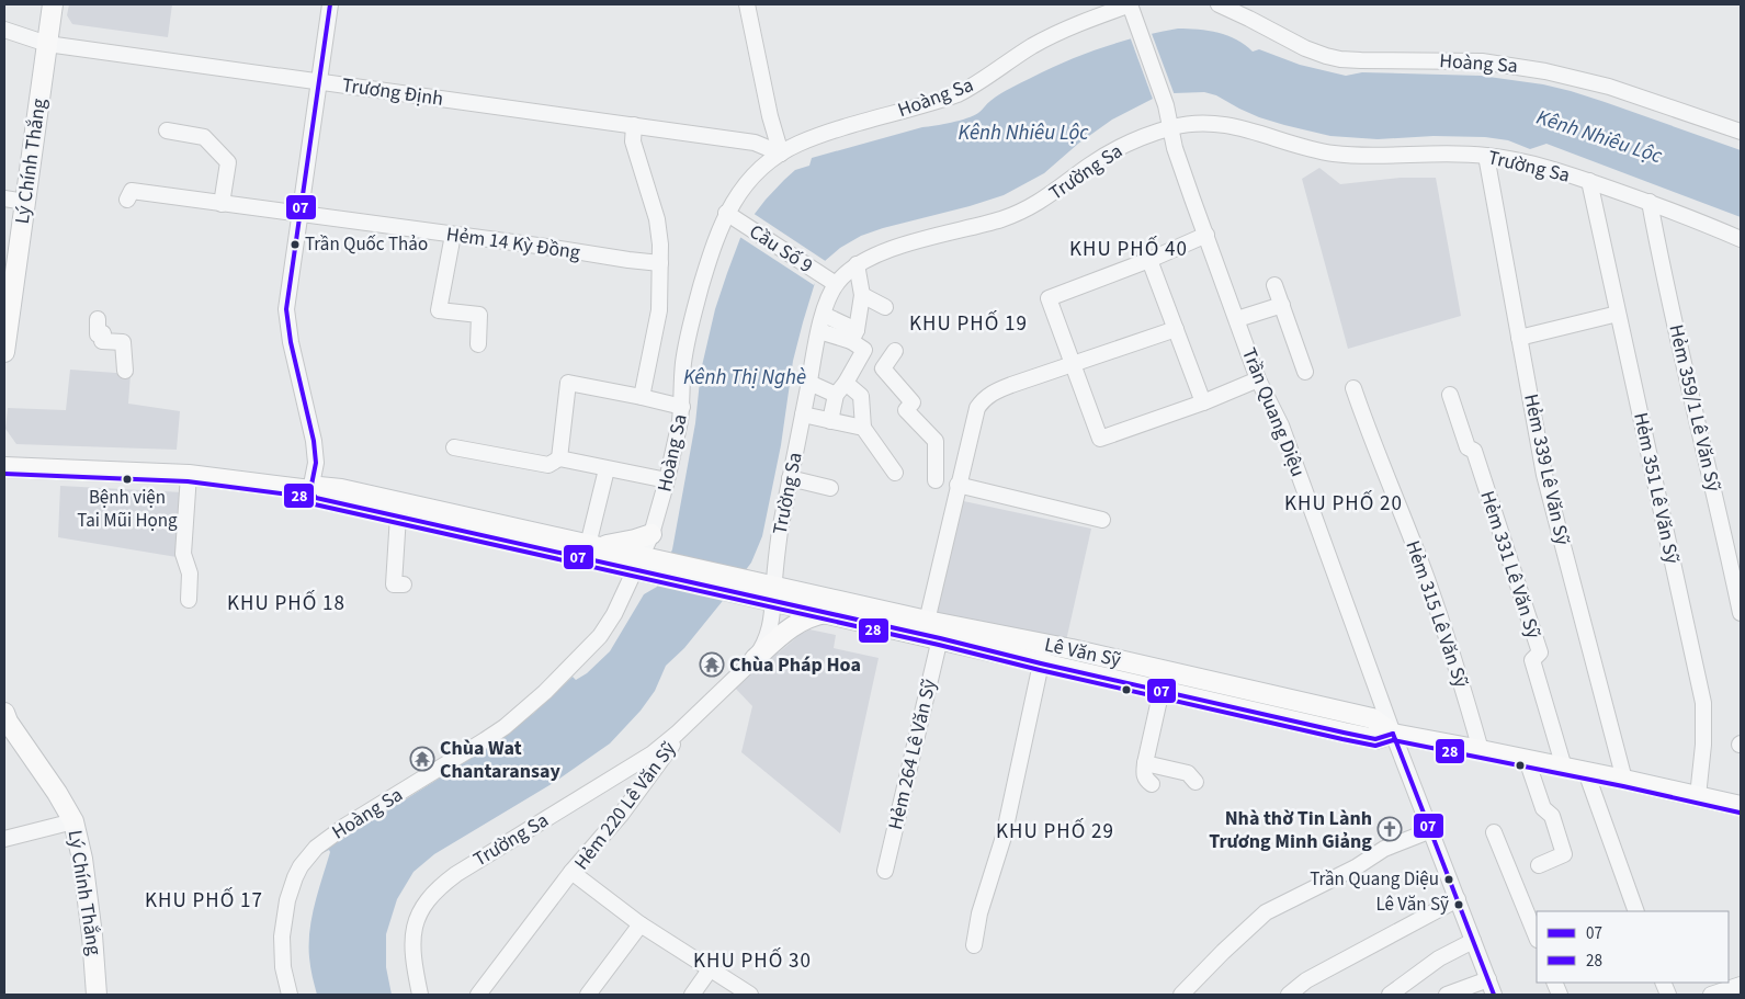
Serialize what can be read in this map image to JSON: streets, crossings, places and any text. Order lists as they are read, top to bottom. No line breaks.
{"streets":{"main road":["Lý Chính Thắng","Lê Văn Sỹ"],"street":["Hoàng Sa","Trương Định","Trường Sa","Hẻm 14 Kỳ Ðồng","Cầu Số 9","Hẻm 359/1 Lê Văn Sỹ","Trần Quang Diệu","Hẻm 339 Lê Văn Sỹ","Hẻm 351 Lê Văn Sỹ","Hẻm 331 Lê Văn Sỹ","Hẻm 315 Lê Văn Sỹ","Hẻm 264 Lê Văn Sỹ","Hẻm 220 Lê Văn Sỹ"]},"crossings":[["Hoàng Sa","Trương Định"],["Hoàng Sa","Cầu Số 9"],["Hoàng Sa","Trần Quang Diệu"],["Hoàng Sa","Lê Văn Sỹ"],["Trương Định","Lý Chính Thắng"],["Trường Sa","Cầu Số 9"],["Trường Sa","Hẻm 359/1 Lê Văn Sỹ"],["Trường Sa","Trần Quang Diệu"],["Trường Sa","Hẻm 339 Lê Văn Sỹ"],["Trường Sa","Hẻm 351 Lê Văn Sỹ"],["Trường Sa","Lê Văn Sỹ"],["Trường Sa","Hẻm 220 Lê Văn Sỹ"],["Trần Quang Diệu","Lê Văn Sỹ"],["Hẻm 339 Lê Văn Sỹ","Lê Văn Sỹ"],["Hẻm 351 Lê Văn Sỹ","Lê Văn Sỹ"],["Hẻm 331 Lê Văn Sỹ","Lê Văn Sỹ"],["Hẻm 315 Lê Văn Sỹ","Lê Văn Sỹ"],["Lê Văn Sỹ","Hẻm 264 Lê Văn Sỹ"]],"districts":["KHU PHỐ 40","KHU PHỐ 19","KHU PHỐ 20","KHU PHỐ 18","KHU PHỐ 29","KHU PHỐ 17","KHU PHỐ 30"],"water":["Kênh Nhiêu Lộc","Kênh Thị Nghè"],"places":{"other":["Trần Quốc Thảo","Bệnh viện Tai Mũi Họng","Trần Quang Diệu","Lê Văn Sỹ"],"temple":["Chùa Pháp Hoa","Chùa Wat Chantaransay"],"church":["Nhà thờ Tin Lành Trương Minh Giảng"]},"lines":["transit line 07","transit line 28"],"legend":["07","28"]}
